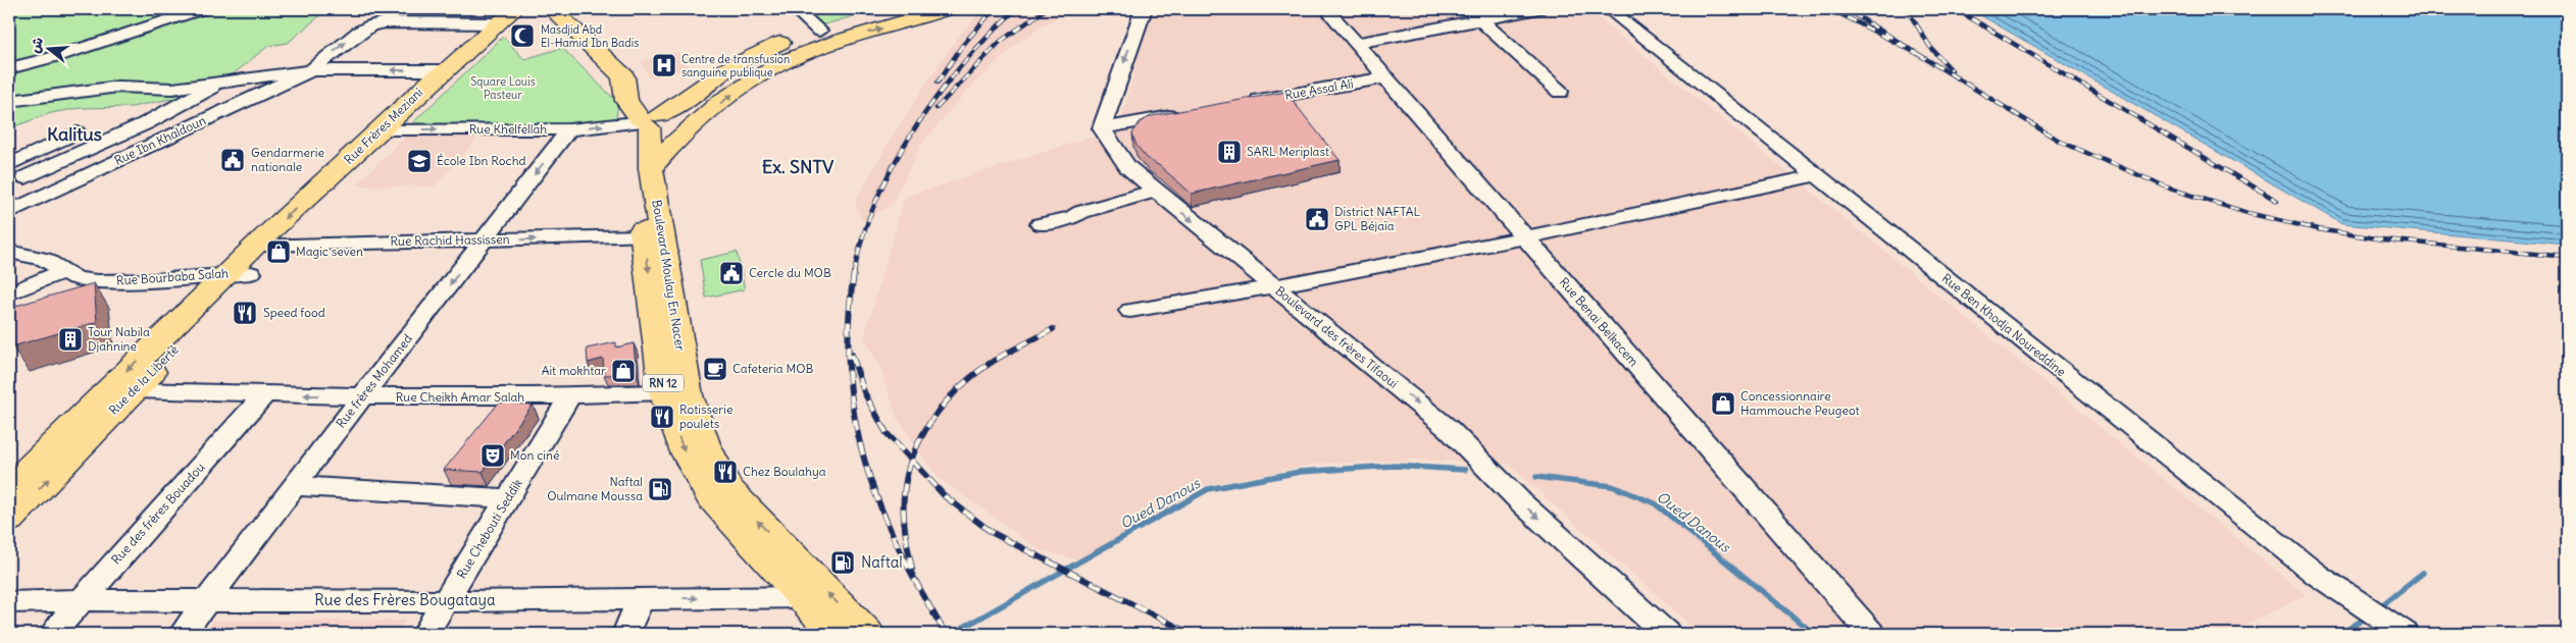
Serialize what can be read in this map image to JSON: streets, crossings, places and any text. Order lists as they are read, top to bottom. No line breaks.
{"streets":{"main road":["Rue Frères Meziani","Boulevard Moulay En Nacer","Rue de la Liberté","RN 12"],"street":["Rue Assal Ali","Rue Khelfellah","Rue Ibn Khaldoun","Rue Rachid Hassissen","Rue Bourbaba Salah","Rue Benai Belkacem","Rue Ben Khodja Noureddine","Boulevard des frères Tifaoui","Rue frères Mohamed","Rue Cheikh Amar Salah","Rue des frères Bouadou","Rue Chebouti Seddik","Rue des Frères Bougataya"]},"crossings":[["Rue Assal Ali","Rue Benai Belkacem"],["Rue Frères Meziani","Rue Khelfellah"],["Rue Frères Meziani","Rue Rachid Hassissen"],["Rue Frères Meziani","Rue de la Liberté"],["Rue Khelfellah","Boulevard Moulay En Nacer"],["Rue Khelfellah","Rue frères Mohamed"],["Rue Rachid Hassissen","Boulevard Moulay En Nacer"],["Rue Rachid Hassissen","Rue de la Liberté"],["Rue Rachid Hassissen","Rue frères Mohamed"],["Boulevard Moulay En Nacer","Rue Cheikh Amar Salah"],["Boulevard Moulay En Nacer","Rue des Frères Bougataya"],["Rue Bourbaba Salah","Rue de la Liberté"],["Rue de la Liberté","Rue Cheikh Amar Salah"],["Rue frères Mohamed","Rue Cheikh Amar Salah"],["Rue frères Mohamed","Rue des Frères Bougataya"],["Rue Cheikh Amar Salah","Rue des frères Bouadou"],["Rue Cheikh Amar Salah","Rue Chebouti Seddik"],["Rue des frères Bouadou","Rue des Frères Bougataya"],["Rue Chebouti Seddik","Rue des Frères Bougataya"]],"one_way":["Rue Rachid Hassissen","Boulevard des frères Tifaoui","Rue frères Mohamed"],"districts":["Kalitus","Ex. SNTV"],"water":["Oued Danous"],"parks":["Square Louis Pasteur"],"places":{"mosque":["Masdjid Abd El-Hamid Ibn Badis"],"hospital":["Centre de transfusion sanguine publique"],"building":["SARL Meriplast","Tour Nabila Djahnine"],"public building":["Gendarmerie nationale","District NAFTAL GPL Béjaïa","Cercle du MOB"],"school or university":["École Ibn Rochd"],"shop":["Magic seven","Ait mokhtar","Concessionnaire Hammouche Peugeot"],"restaurant":["Speed food","Rotisserie poulets","Chez Boulahya"],"cafe":["Cafeteria MOB"],"theatre":["Mon ciné"],"fuel station":["Naftal Oulmane Moussa","Naftal"]},"north":"left"}
